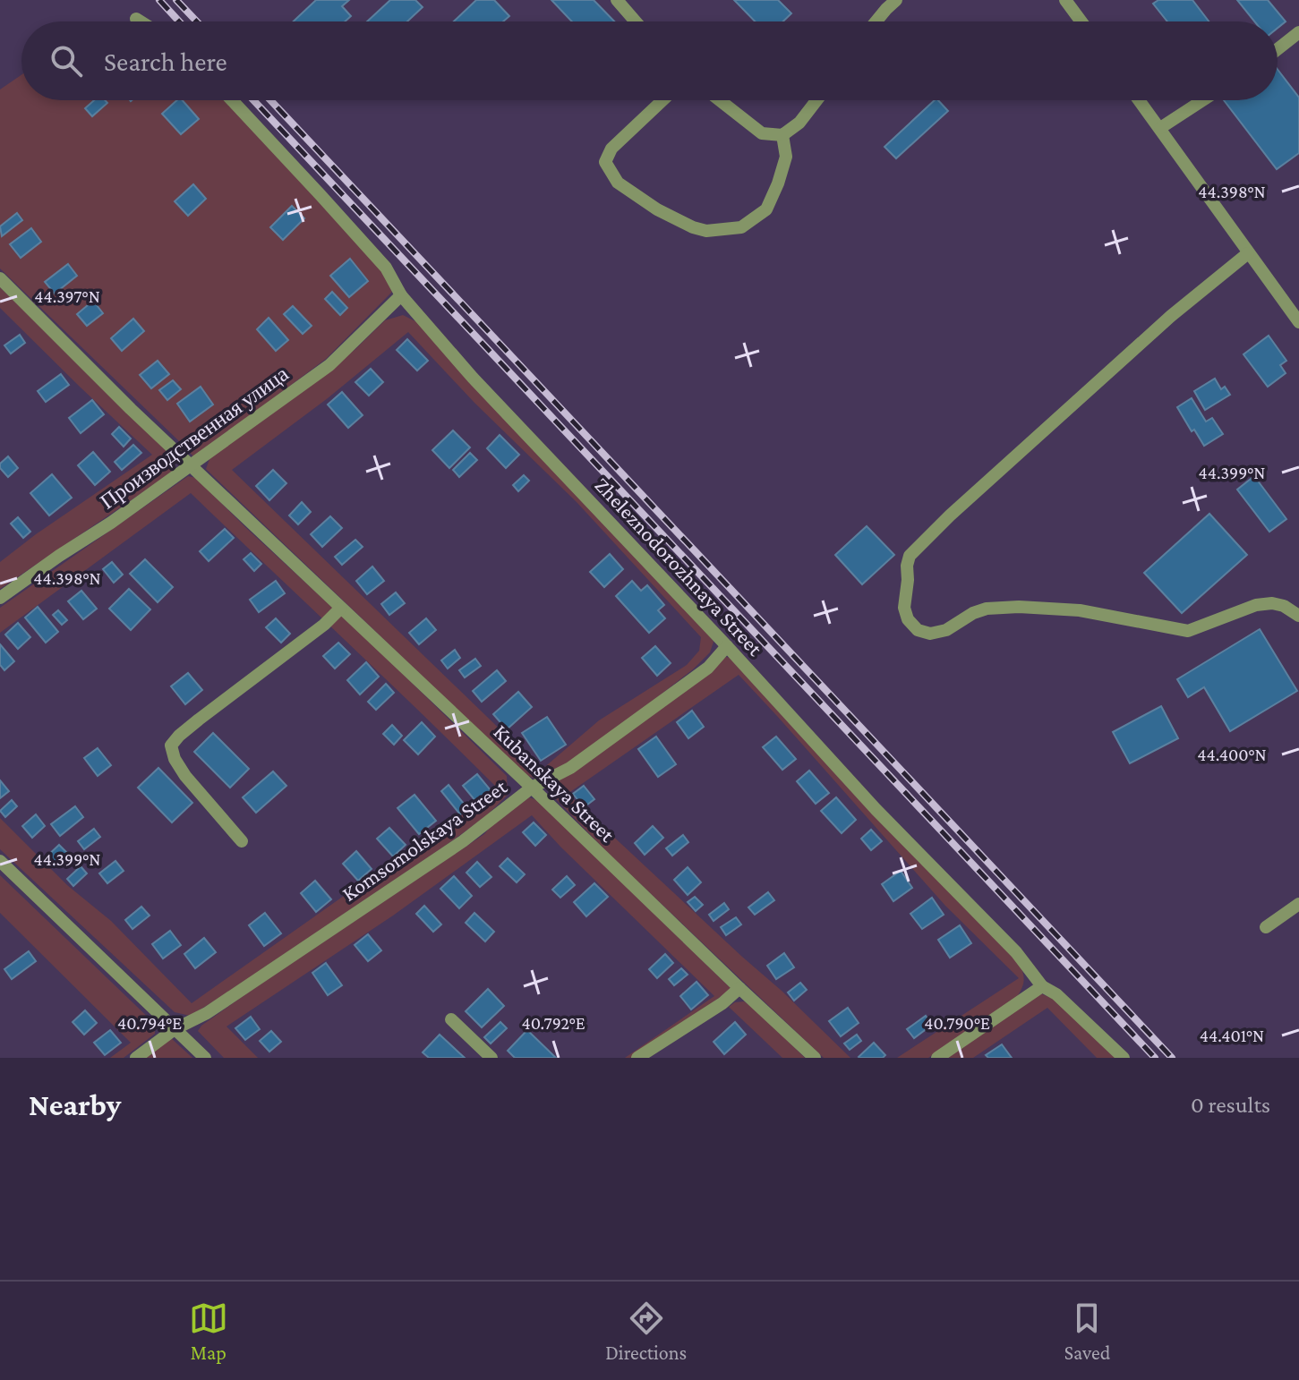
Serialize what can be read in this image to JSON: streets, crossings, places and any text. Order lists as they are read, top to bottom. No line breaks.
{"streets":{"street":["Производственная улица","Zheleznodorozhnaya Street","Kubanskaya Street","Komsomolskaya Street"]},"crossings":[["Производственная улица","Zheleznodorozhnaya Street"],["Производственная улица","Kubanskaya Street"],["Zheleznodorozhnaya Street","Komsomolskaya Street"],["Kubanskaya Street","Komsomolskaya Street"]],"page":{"search":"Search here","heading":["Nearby","0 results"],"nav":["Map","Directions","Saved"]},"coordinates":["44.398°N","44.397°N","44.399°N","44.400°N","40.794°E","40.792°E","40.790°E","44.401°N"]}
